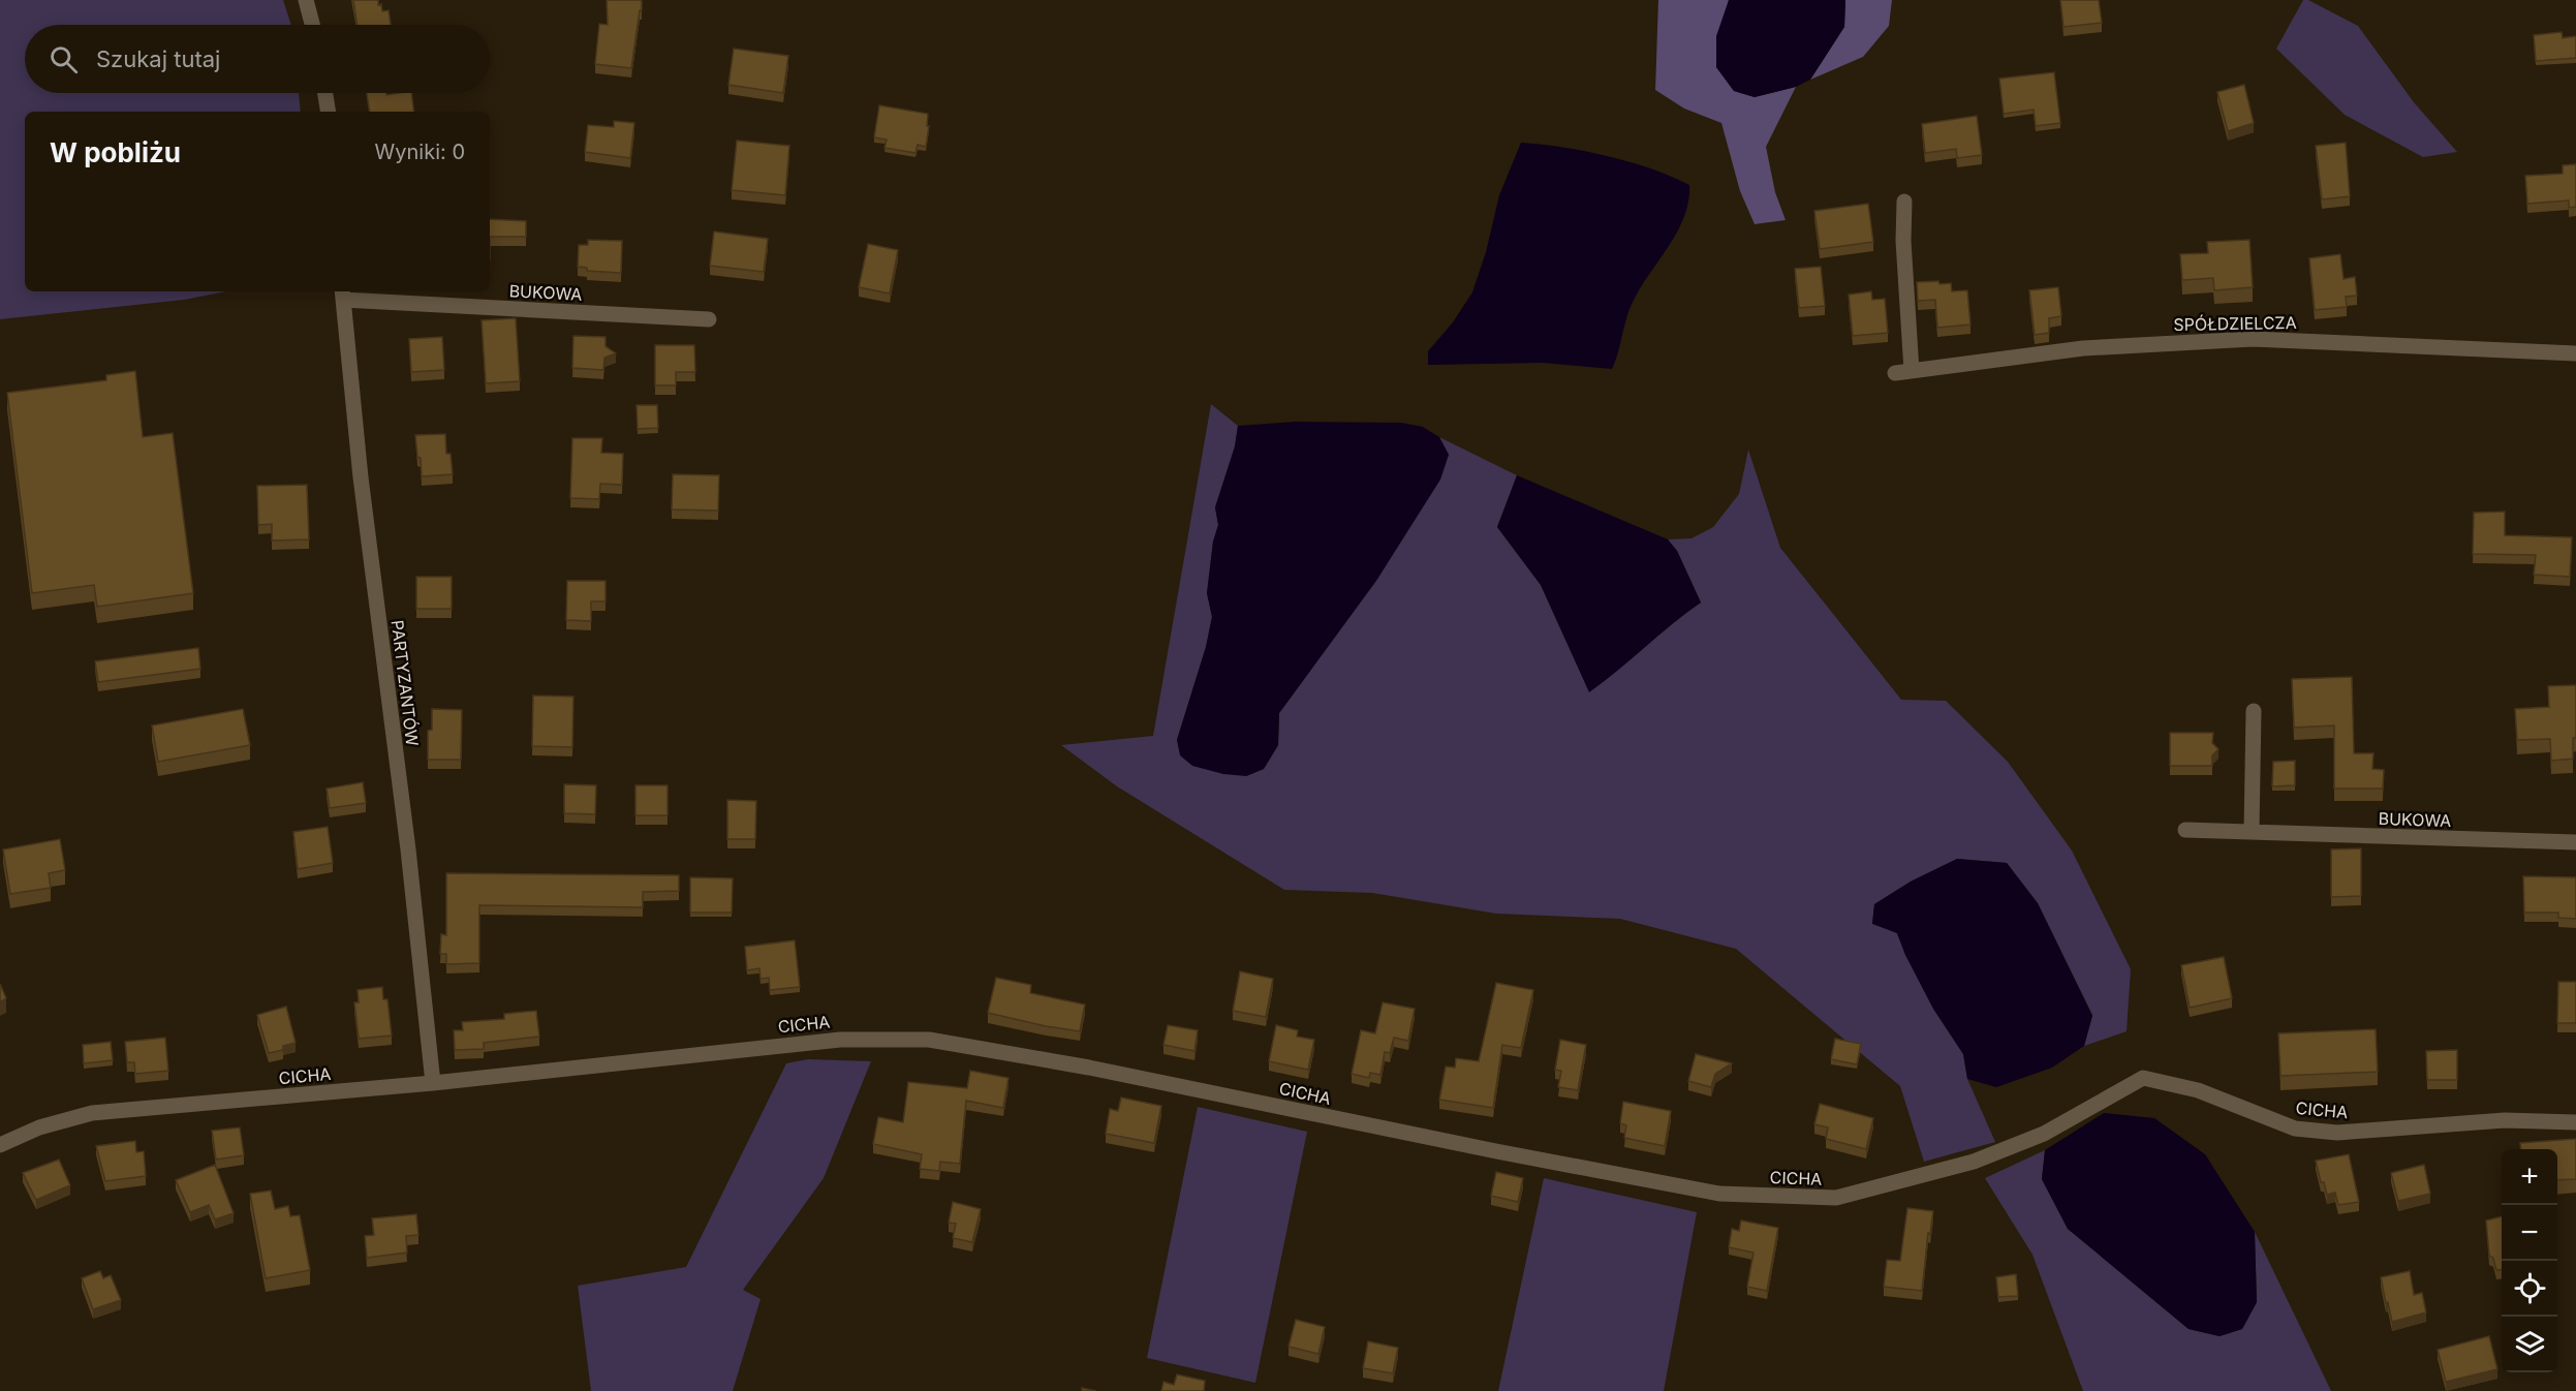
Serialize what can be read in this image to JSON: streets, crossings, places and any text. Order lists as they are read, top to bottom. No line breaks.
{"streets":{"street":["BUKOWA","SPÓŁDZIELCZA","PARTYZANTÓW","CICHA"]},"crossings":[["BUKOWA","PARTYZANTÓW"],["PARTYZANTÓW","CICHA"]],"page":{"search":"Szukaj tutaj","heading":["W pobliżu","Wyniki: 0"],"map_buttons":["+","−"]}}
